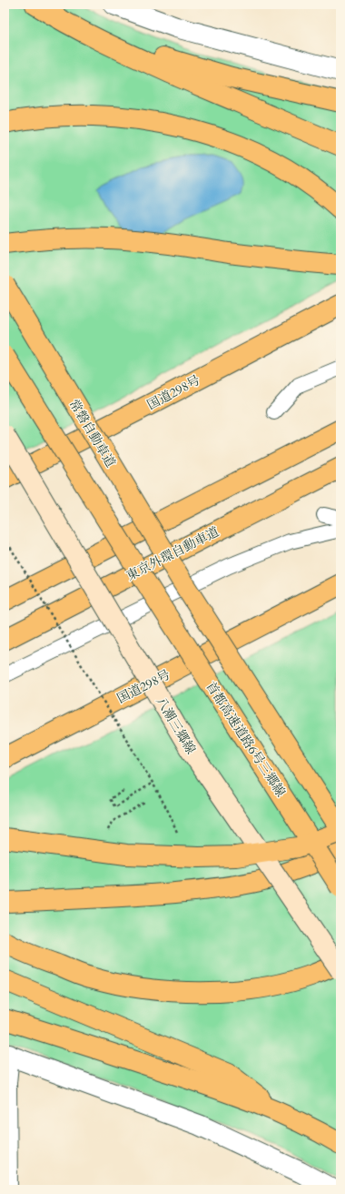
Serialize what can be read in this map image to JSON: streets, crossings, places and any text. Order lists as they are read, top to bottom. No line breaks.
{"streets":{"highway":["国道298号","常磐自動車道","東京外環自動車道","首都高速道路6号三郷線"],"main road":["八潮三郷線"]}}
